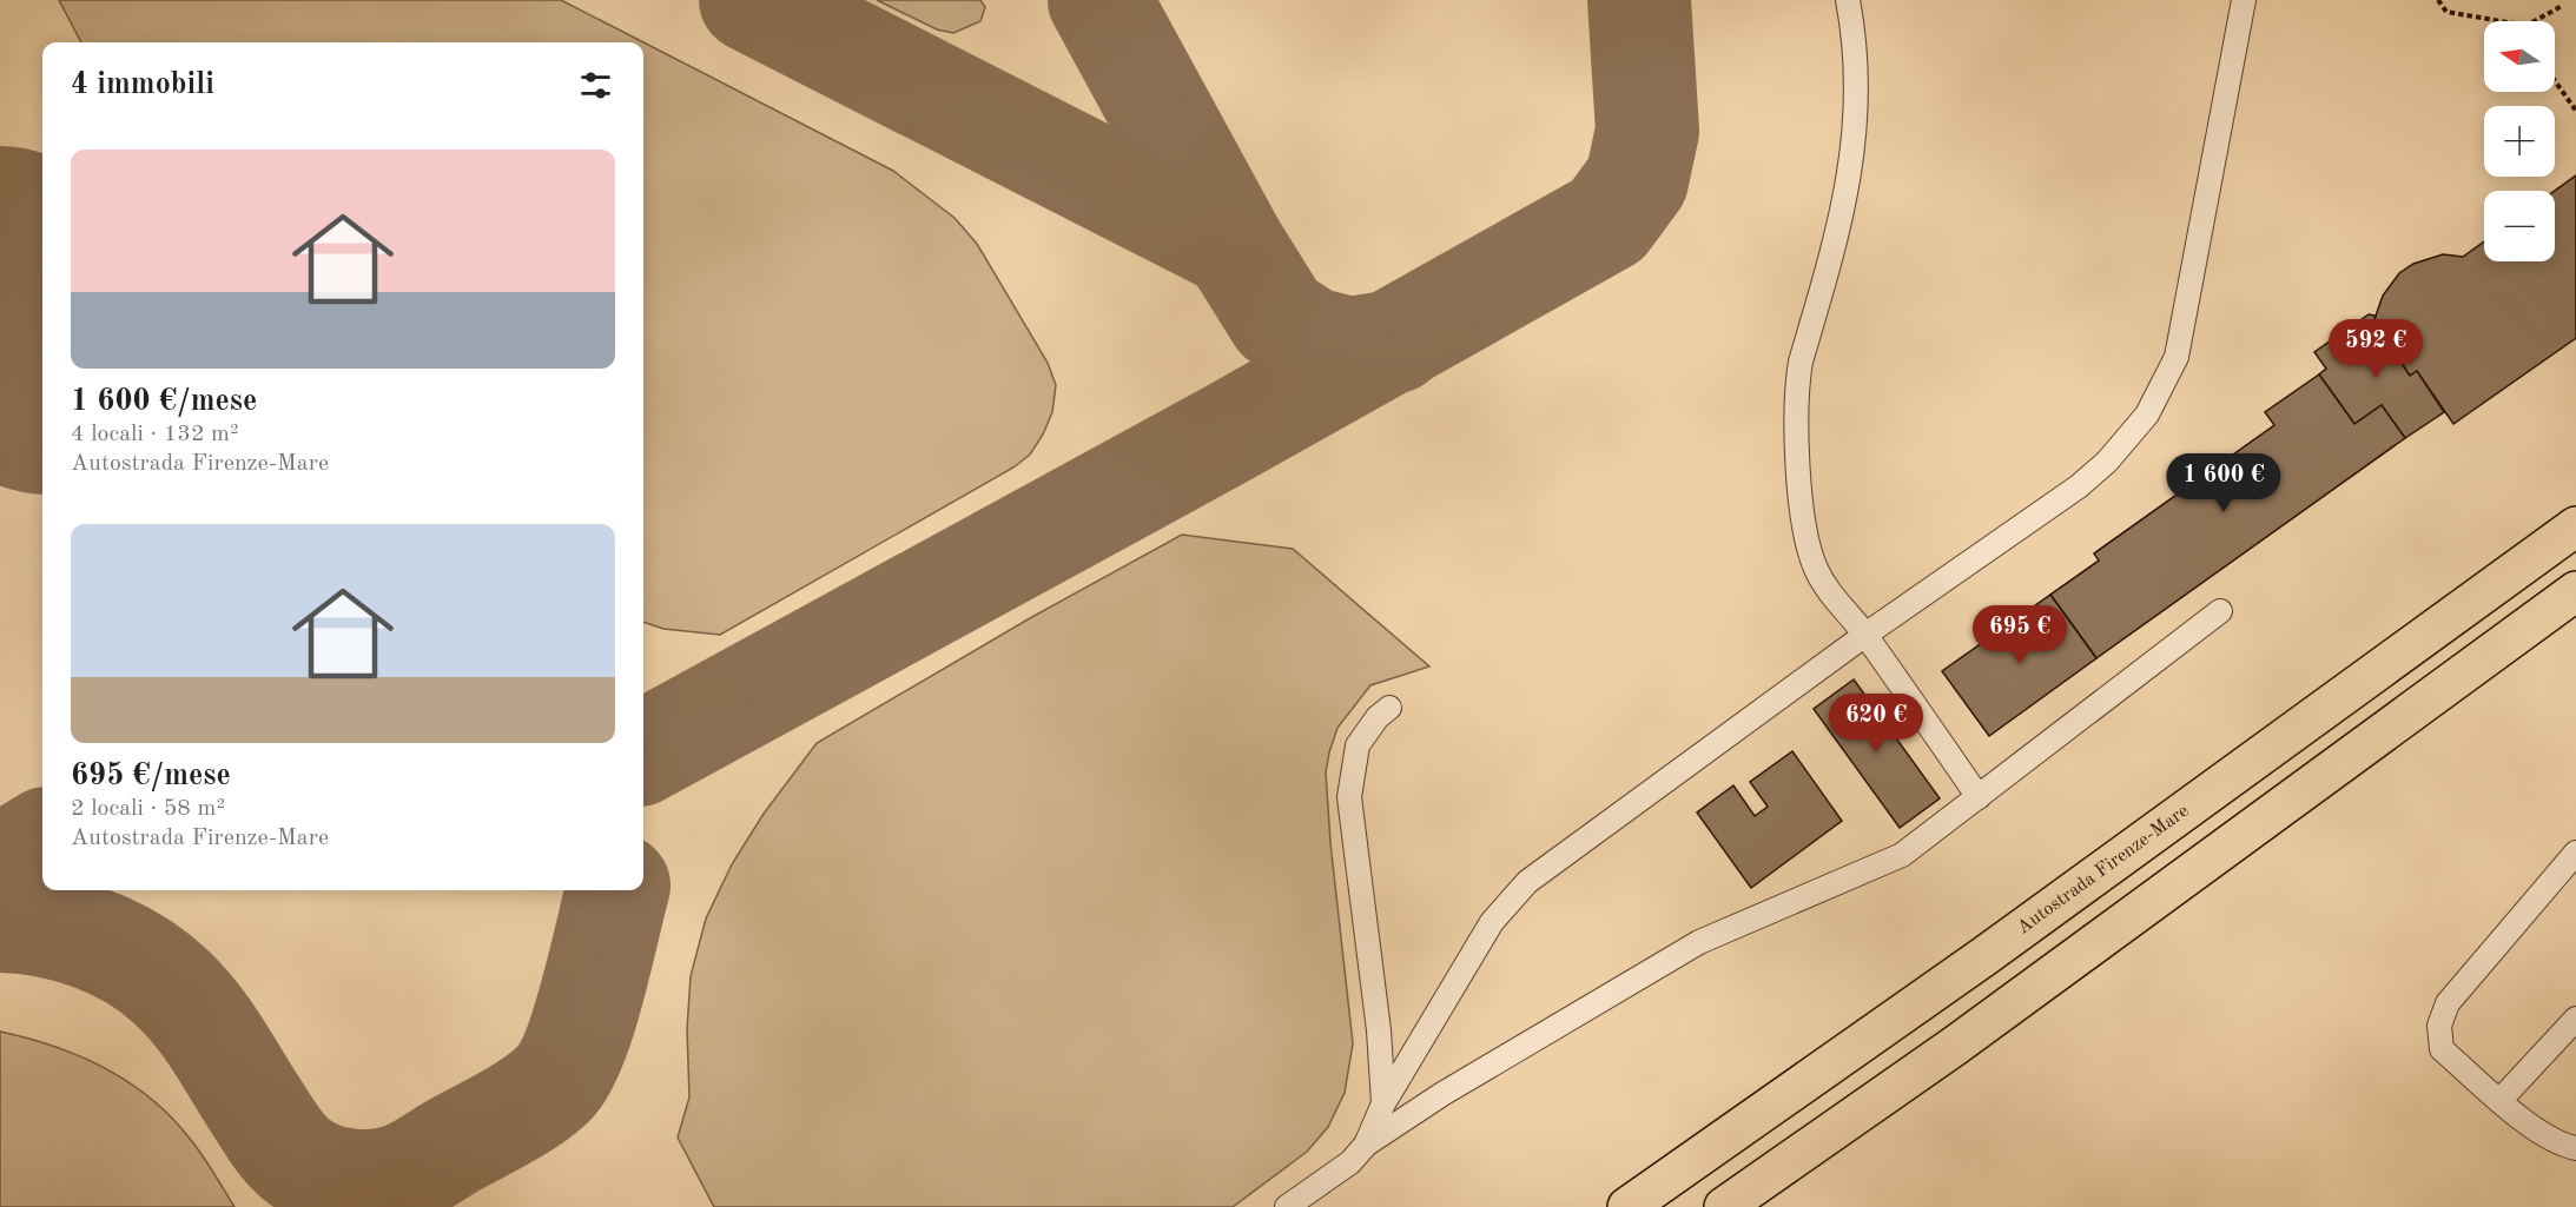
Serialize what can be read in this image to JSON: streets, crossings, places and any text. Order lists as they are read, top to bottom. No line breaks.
{"streets":{"highway":["Autostrada Firenze-Mare"]},"north":"left","page":{"map_buttons":["+","−"],"heading":"4 immobili","list":[{"name":"1 600 €/mese","note":"4 locali · 132 m² · Autostrada Firenze-Mare"},{"name":"695 €/mese","note":"2 locali · 58 m² · Autostrada Firenze-Mare"}],"price":["592 €","1 600 €","695 €","620 €"]}}
